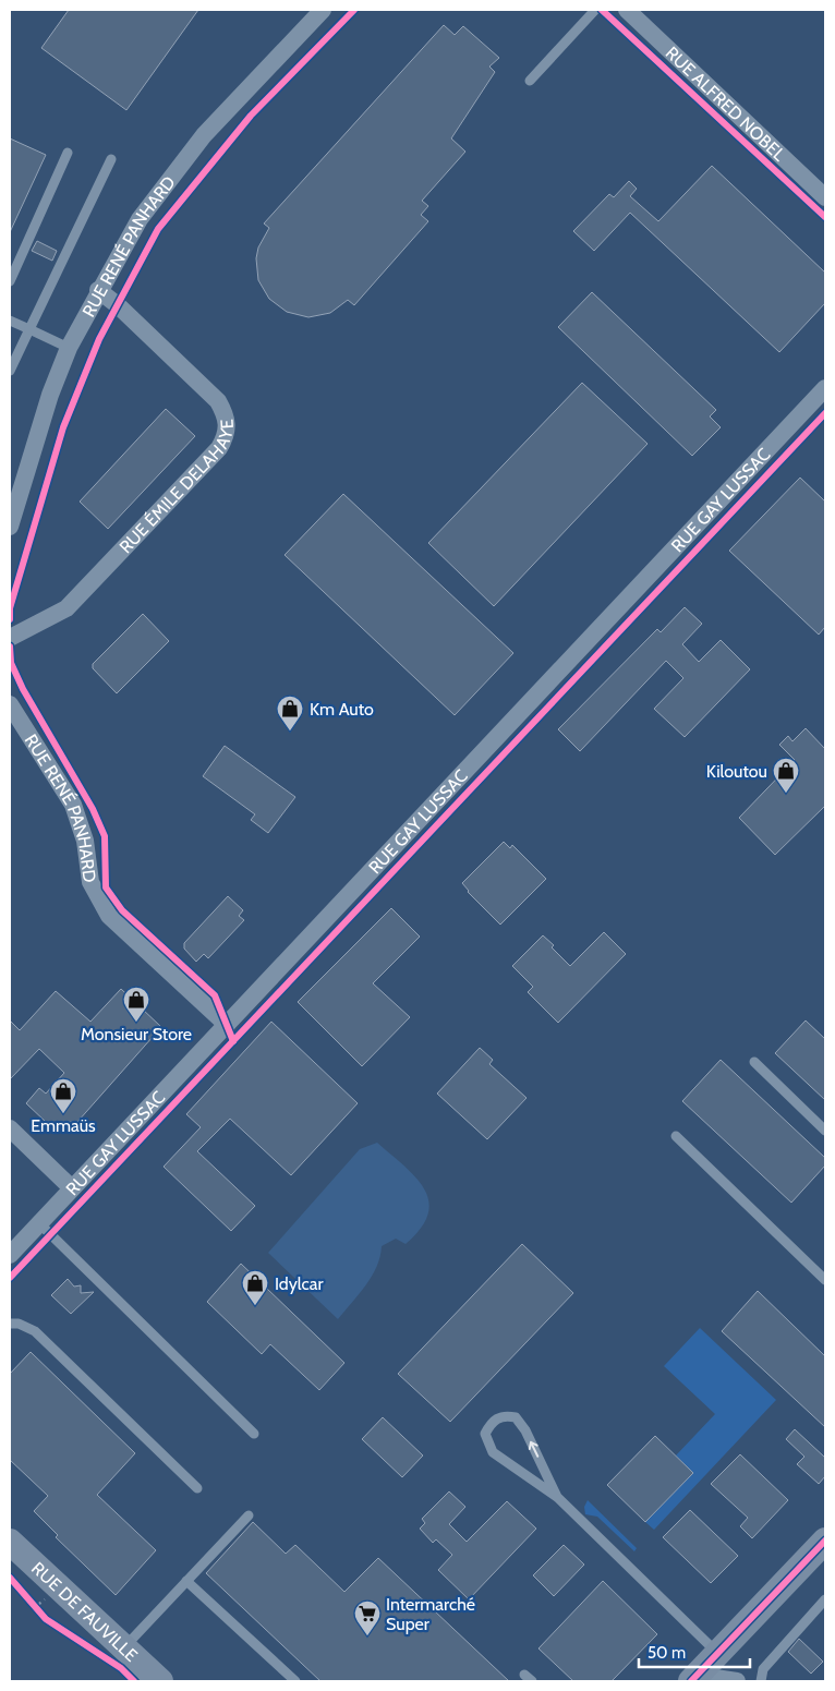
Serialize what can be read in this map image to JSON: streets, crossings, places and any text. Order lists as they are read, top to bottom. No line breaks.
{"streets":{"main road":["RUE DE FAUVILLE"],"street":["RUE ALFRED NOBEL","RUE RENÉ PANHARD","RUE ÉMILE DELAHAYE","RUE GAY LUSSAC"]},"crossings":[["RUE RENÉ PANHARD","RUE ÉMILE DELAHAYE"],["RUE RENÉ PANHARD","RUE GAY LUSSAC"]],"places":{"shop":["Km Auto","Kiloutou","Monsieur Store","Emmaüs","Idylcar"],"supermarket":["Intermarché Super"]},"scale_bar":"50 m"}
